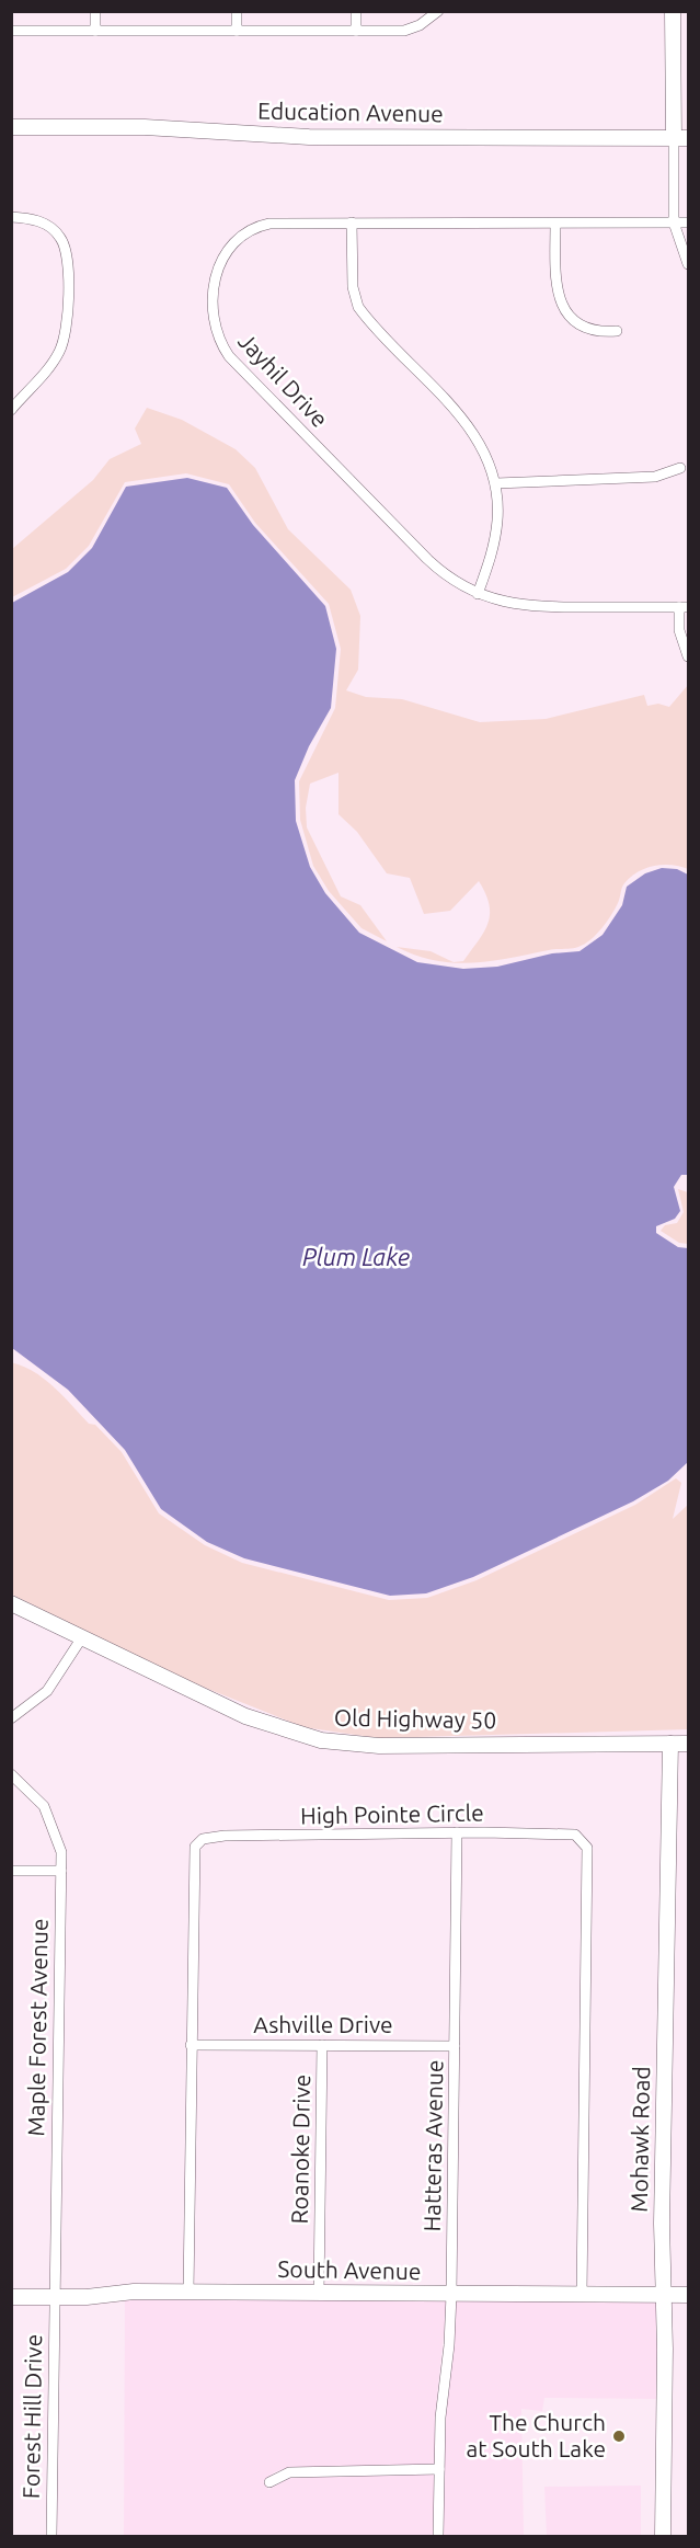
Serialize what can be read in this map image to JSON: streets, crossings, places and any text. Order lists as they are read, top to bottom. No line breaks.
{"streets":{"street":["Education Avenue","Jayhil Drive","Old Highway 50","High Pointe Circle","Ashville Drive","Maple Forest Avenue","Mohawk Road","Hatteras Avenue","Roanoke Drive","South Avenue","Forest Hill Drive"]},"crossings":[["Old Highway 50","Mohawk Road"],["High Pointe Circle","Ashville Drive"],["High Pointe Circle","Hatteras Avenue"],["High Pointe Circle","South Avenue"],["Ashville Drive","Hatteras Avenue"],["Ashville Drive","Roanoke Drive"],["Maple Forest Avenue","South Avenue"],["Maple Forest Avenue","Forest Hill Drive"],["Mohawk Road","South Avenue"],["Hatteras Avenue","South Avenue"],["Roanoke Drive","South Avenue"],["South Avenue","Forest Hill Drive"]],"water":["Plum Lake"],"places":["The Church at South Lake"]}
